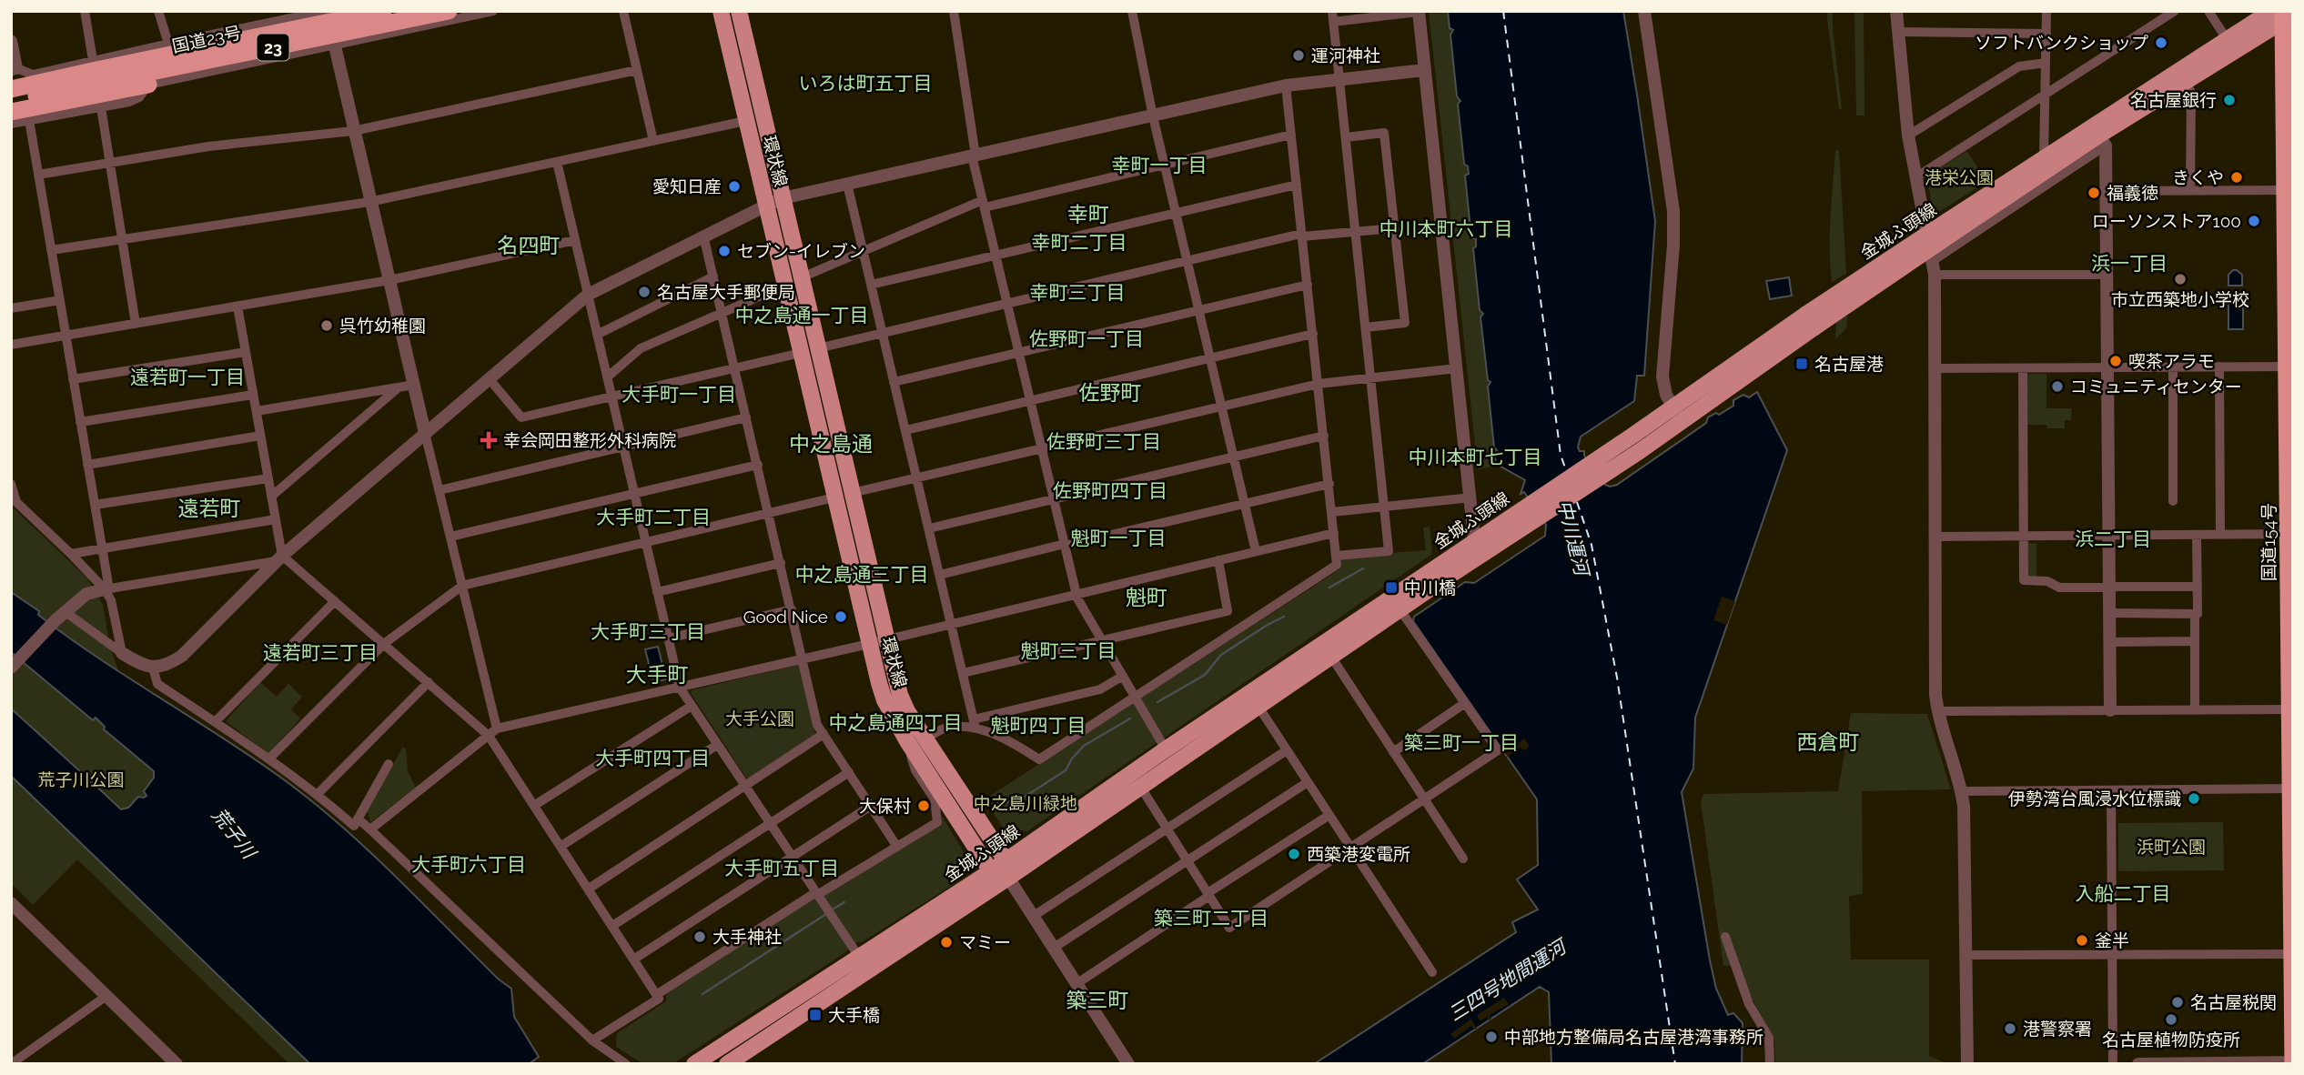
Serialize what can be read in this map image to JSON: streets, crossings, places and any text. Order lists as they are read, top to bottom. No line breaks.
{"streets":{"highway":["国道23号","23","国道154号"],"main road":["環状線","金城ふ頭線"]},"crossings":[["環状線","金城ふ頭線"],["金城ふ頭線","国道154号"]],"districts":["いろは町五丁目","幸町一丁目","幸町","中川本町六丁目","幸町二丁目","名四町","浜一丁目","幸町三丁目","中之島通一丁目","佐野町一丁目","遠若町一丁目","佐野町","大手町一丁目","佐野町三丁目","中之島通","中川本町七丁目","佐野町四丁目","遠若町","大手町二丁目","魁町一丁目","浜二丁目","中之島通三丁目","魁町","大手町三丁目","魁町三丁目","遠若町三丁目","大手町","中之島通四丁目","魁町四丁目","西倉町","築三町一丁目","大手町四丁目","大手町六丁目","大手町五丁目","入船二丁目","築三町二丁目","築三町"],"water":["中川運河","荒子川","三四号地間運河"],"parks":["港栄公園","大手公園","荒子川公園","中之島川緑地","浜町公園"],"places":{"other":["ソフトバンクショップ","運河神社","名古屋銀行","きくや","愛知日産","福義徳","ローソンストア100","セブン-イレブン","市立西築地小学校","名古屋大手郵便局","呉竹幼稚園","喫茶アラモ","コミュニティセンター","Good Nice","伊勢湾台風浸水位標識","大保村","西築港変電所","大手神社","釜半","マミー","名古屋税関","名古屋植物防疫所","港警察署","中部地方整備局名古屋港湾事務所"],"transit":["名古屋港","中川橋","大手橋"],"health":["幸会岡田整形外科病院"]}}
